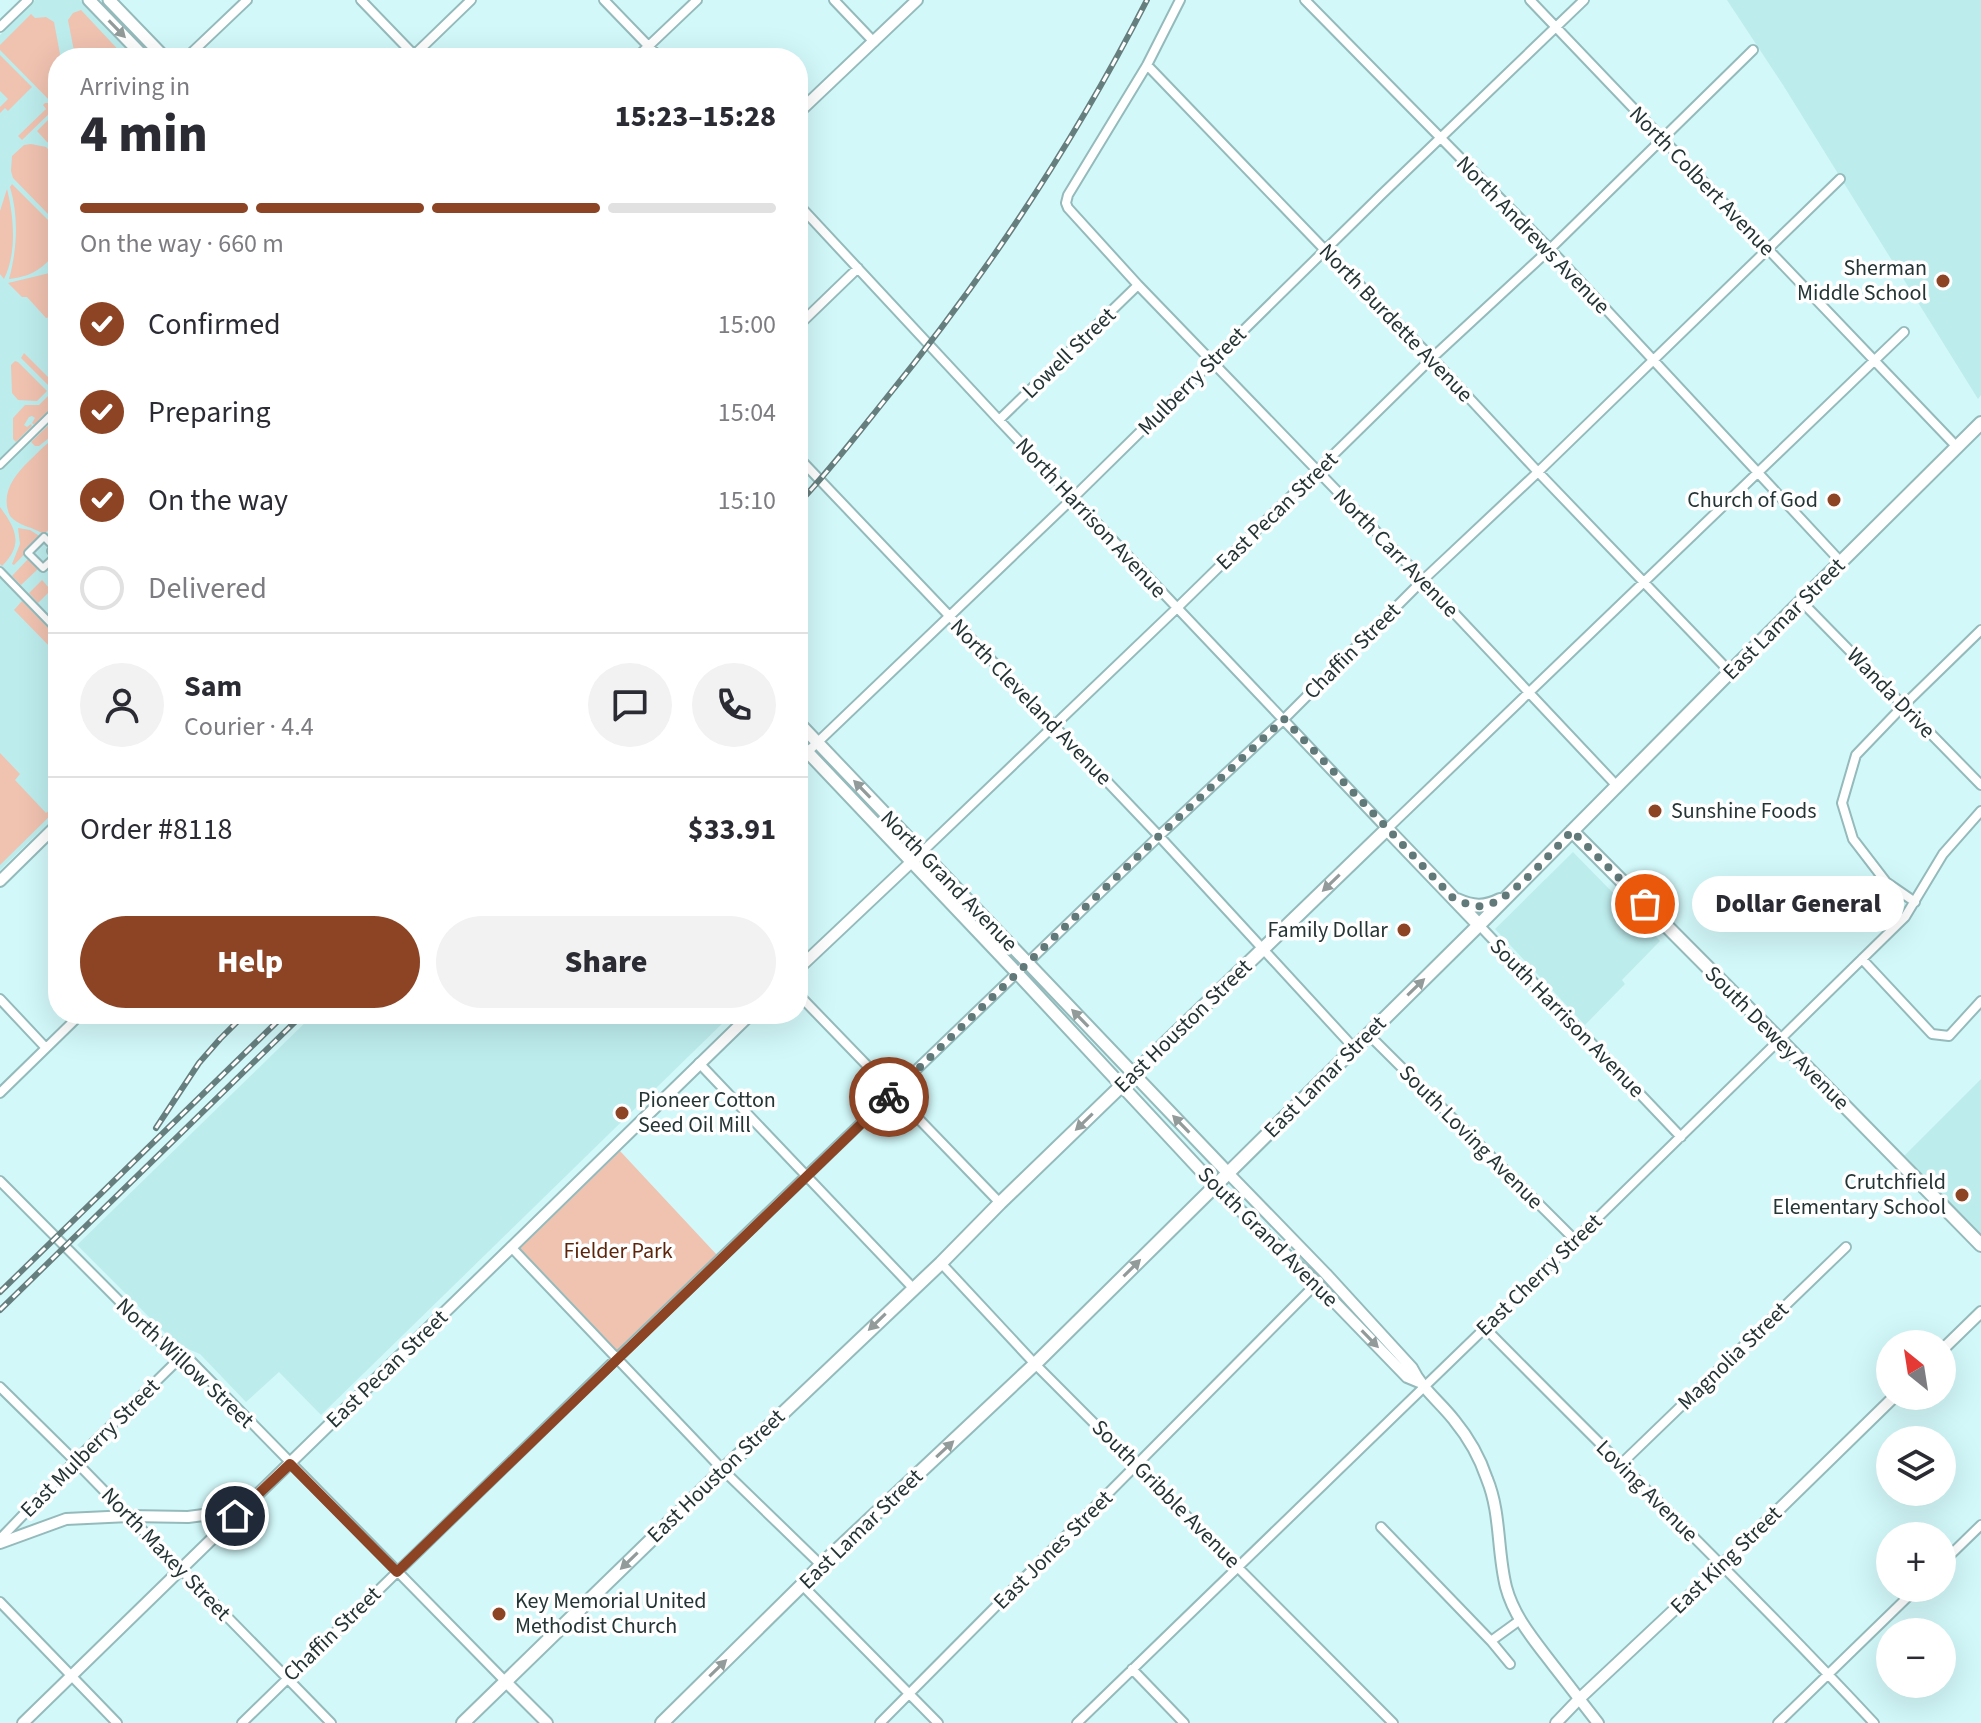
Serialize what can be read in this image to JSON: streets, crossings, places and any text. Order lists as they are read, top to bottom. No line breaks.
{"streets":{"main road":["East Lamar Street","North Grand Avenue","South Harrison Avenue","East Houston Street","South Dewey Avenue","South Grand Avenue"],"street":["North Colbert Avenue","North Andrews Avenue","North Burdette Avenue","Lowell Street","Mulberry Street","East Pecan Street","North Harrison Avenue","North Carr Avenue","Chaffin Street","Wanda Drive","North Cleveland Avenue","South Loving Avenue","East Cherry Street","Magnolia Street","North Willow Street","East Mulberry Street","Loving Avenue","South Gribble Avenue","East Jones Street","North Maxey Street","East King Street"]},"crossings":[["North Colbert Avenue","Mulberry Street"],["North Colbert Avenue","East Pecan Street"],["North Colbert Avenue","East Lamar Street"],["North Colbert Avenue","Chaffin Street"],["North Colbert Avenue","East Houston Street"],["North Andrews Avenue","Mulberry Street"],["North Andrews Avenue","East Pecan Street"],["North Andrews Avenue","East Lamar Street"],["North Andrews Avenue","Chaffin Street"],["North Andrews Avenue","East Houston Street"],["North Burdette Avenue","Mulberry Street"],["North Burdette Avenue","East Pecan Street"],["North Burdette Avenue","North Carr Avenue"],["North Burdette Avenue","East Lamar Street"],["North Burdette Avenue","Chaffin Street"],["North Burdette Avenue","East Houston Street"],["Lowell Street","North Harrison Avenue"],["Lowell Street","North Carr Avenue"],["Mulberry Street","North Harrison Avenue"],["Mulberry Street","North Carr Avenue"],["Mulberry Street","North Cleveland Avenue"],["Mulberry Street","North Grand Avenue"],["East Pecan Street","North Harrison Avenue"],["East Pecan Street","North Carr Avenue"],["East Pecan Street","North Cleveland Avenue"],["East Pecan Street","North Grand Avenue"],["East Pecan Street","North Willow Street"],["East Pecan Street","North Maxey Street"],["North Harrison Avenue","Chaffin Street"],["North Harrison Avenue","South Harrison Avenue"],["North Harrison Avenue","East Houston Street"],["North Carr Avenue","East Lamar Street"],["North Carr Avenue","Chaffin Street"],["North Carr Avenue","East Houston Street"],["East Lamar Street","Wanda Drive"],["East Lamar Street","North Cleveland Avenue"],["East Lamar Street","South Harrison Avenue"],["East Lamar Street","South Dewey Avenue"],["East Lamar Street","South Loving Avenue"],["East Lamar Street","South Grand Avenue"],["East Lamar Street","South Gribble Avenue"],["Chaffin Street","North Cleveland Avenue"],["Chaffin Street","North Grand Avenue"],["Chaffin Street","North Willow Street"],["Chaffin Street","North Maxey Street"],["North Cleveland Avenue","East Houston Street"],["North Grand Avenue","East Houston Street"],["North Grand Avenue","South Grand Avenue"],["South Harrison Avenue","East Houston Street"],["South Harrison Avenue","East Cherry Street"],["East Houston Street","South Grand Avenue"],["East Houston Street","North Willow Street"],["East Houston Street","South Gribble Avenue"],["South Dewey Avenue","East Cherry Street"],["South Loving Avenue","East Cherry Street"],["South Grand Avenue","East Cherry Street"],["South Grand Avenue","East Jones Street"],["South Grand Avenue","East King Street"],["East Cherry Street","Loving Avenue"],["East Cherry Street","South Gribble Avenue"],["Magnolia Street","Loving Avenue"],["North Willow Street","East Mulberry Street"],["East Mulberry Street","North Maxey Street"],["Loving Avenue","East King Street"],["South Gribble Avenue","East Jones Street"]],"one_way":["East Lamar Street","East Houston Street"],"parks":["Fielder Park"],"places":["Sherman Middle School","Church of God","Sunshine Foods","Dollar General","Family Dollar","Pioneer Cotton Seed Oil Mill","Crutchfield Elementary School","Key Memorial United Methodist Church"],"north":"top left","page":{"heading":["4 min","Arriving in","15:23–15:28"],"panel":["Sam","Courier · 4.4","Order #8118","$33.91"],"bar":"On the way · 660 m","list":[["Confirmed","15:00"],["Preparing","15:04"],["On the way","15:10"],"Delivered"],"bubble":"Dollar General","buttons":["Help","Share"],"map_buttons":["+","−"]}}
